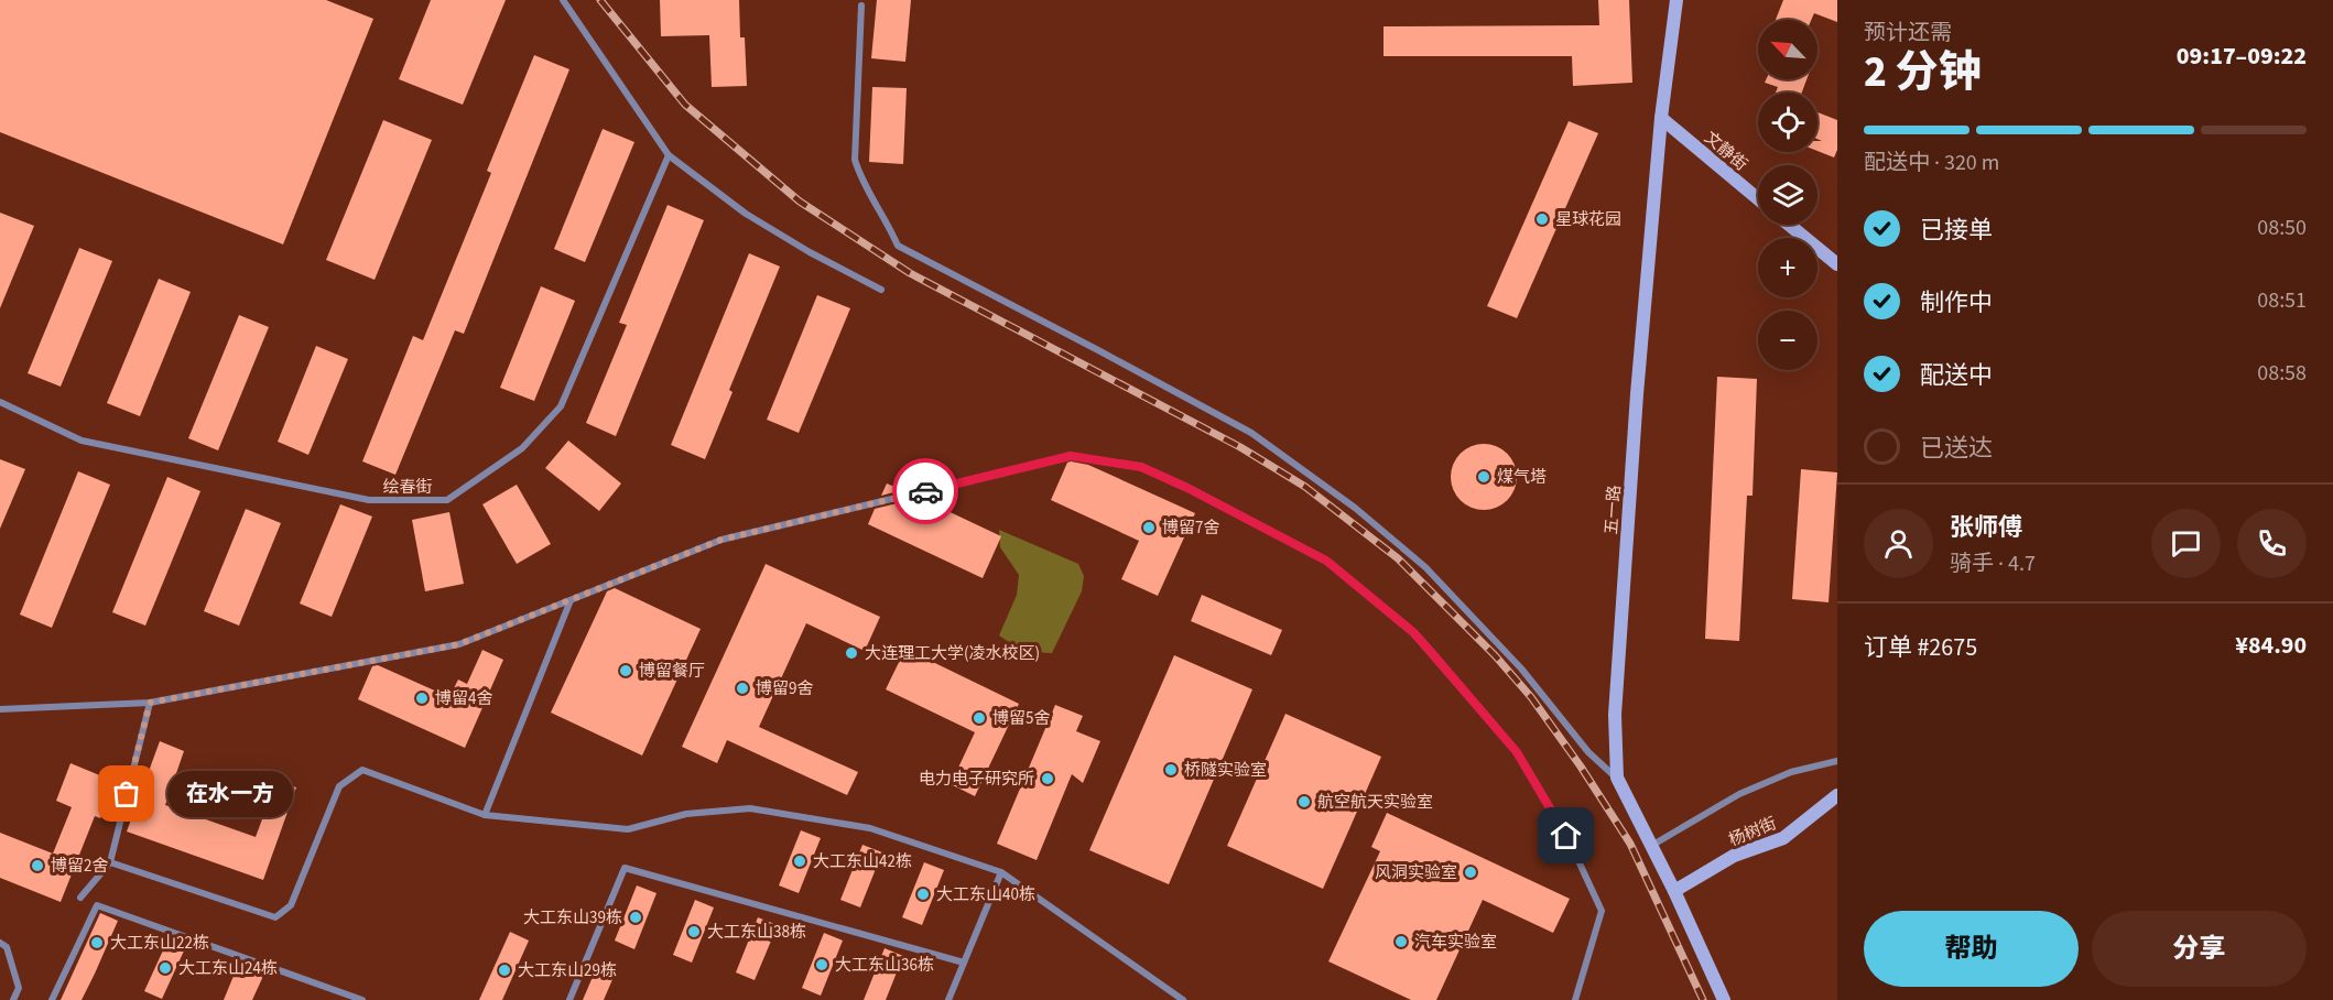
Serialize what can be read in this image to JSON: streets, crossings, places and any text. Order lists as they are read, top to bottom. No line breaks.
{"streets":{"main road":["文静街","五一路","杨树街"],"street":["绘春街"]},"crossings":[["文静街","五一路"],["五一路","杨树街"]],"places":["星球花园","煤气塔","博留7舍","大连理工大学(凌水校区)","博留餐厅","博留9舍","博留4舍","博留5舍","桥隧实验室","电力电子研究所","在水一方","航空航天实验室","大工东山42栋","博留2舍","风洞实验室","大工东山40栋","大工东山39栋","大工东山38栋","汽车实验室","大工东山22栋","大工东山36栋","大工东山24栋","大工东山29栋"],"north":"top left","page":{"heading":["2 分钟","预计还需","09:17–09:22"],"panel":["张师傅","骑手 · 4.7","订单 #2675","¥84.90"],"map_buttons":["+","−"],"bar":"配送中 · 320 m","list":[["已接单","08:50"],["制作中","08:51"],["配送中","08:58"],"已送达"],"bubble":"在水一方","buttons":["帮助","分享"]}}
